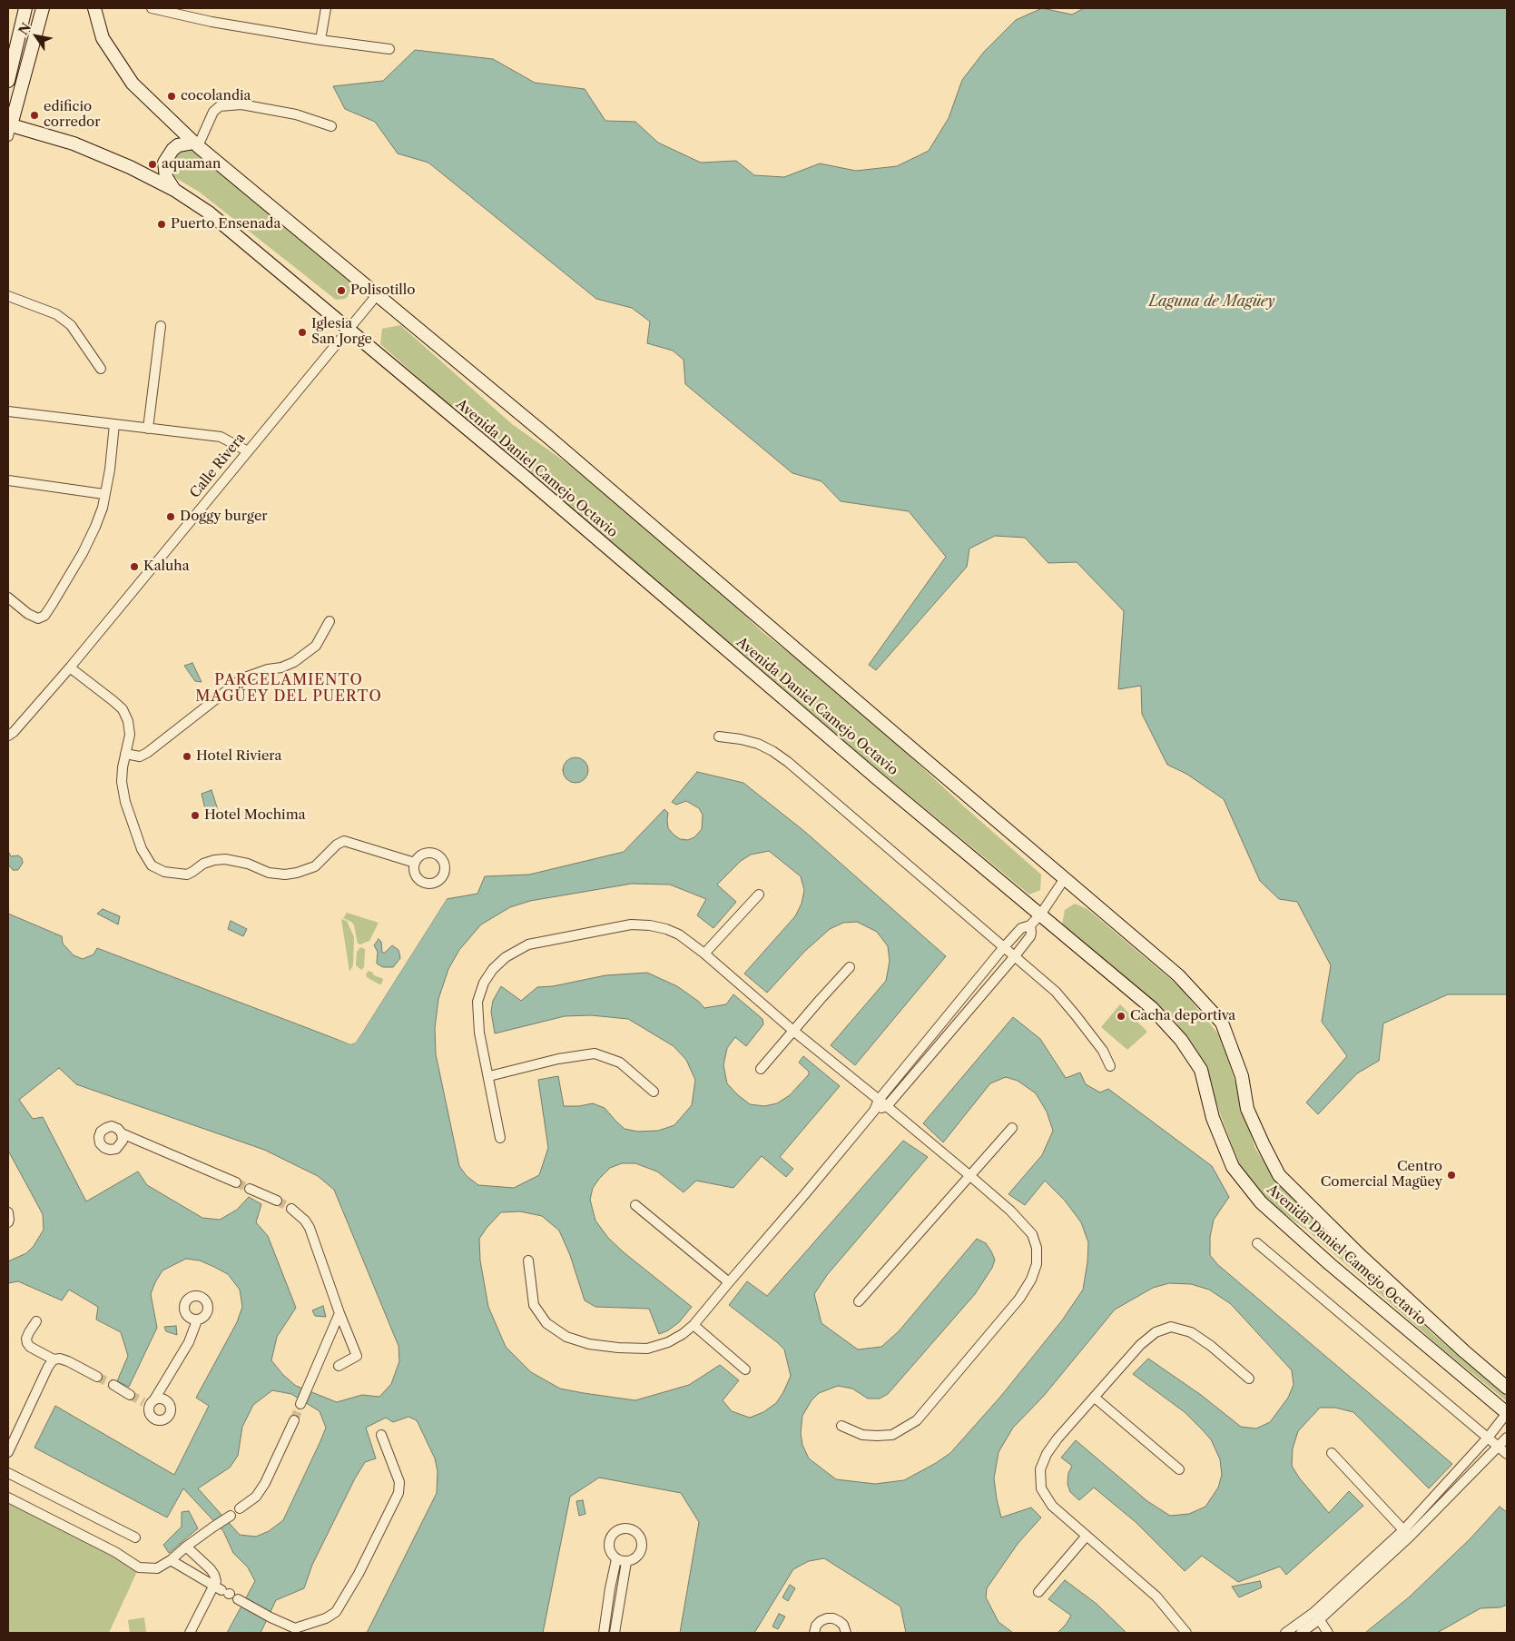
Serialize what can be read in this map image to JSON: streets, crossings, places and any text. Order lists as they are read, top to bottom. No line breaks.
{"streets":{"main road":["Avenida Daniel Camejo Octavio"],"street":["Calle Rivera"]},"crossings":[["Calle Rivera","Avenida Daniel Camejo Octavio"]],"districts":["PARCELAMIENTO MAGÜEY DEL PUERTO"],"water":["Laguna de Magüey"],"places":["cocolandia","edificio corredor","aquaman","Puerto Ensenada","Polisotillo","Iglesia San Jorge","Doggy burger","Kaluha","Hotel Riviera","Hotel Mochima","Cacha deportiva","Centro Comercial Magüey"],"north":"top left"}
